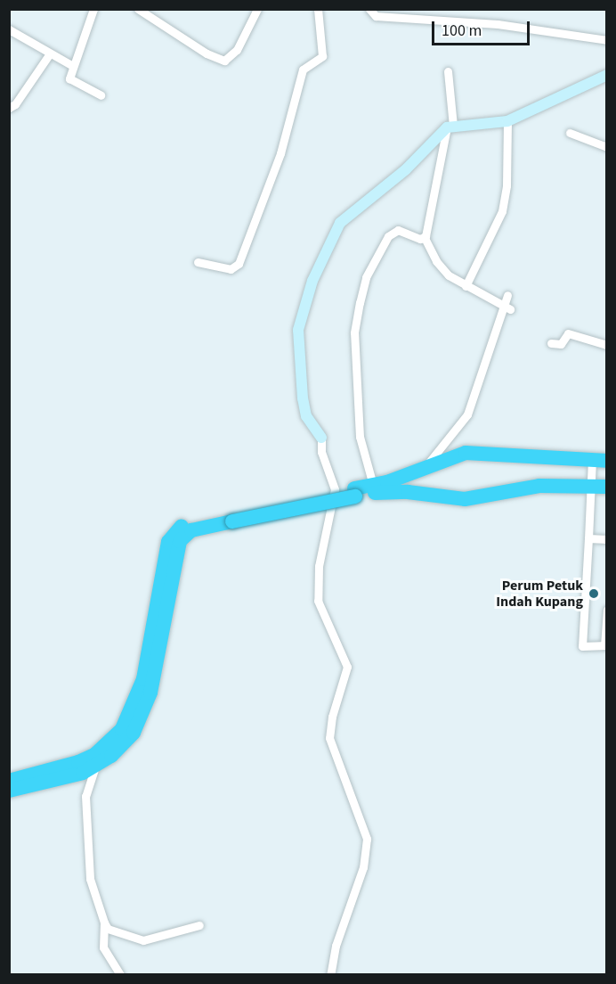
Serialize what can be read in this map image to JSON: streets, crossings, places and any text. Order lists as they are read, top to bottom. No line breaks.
{"places":["Perum Petuk Indah Kupang"],"scale_bar":"100 m"}
